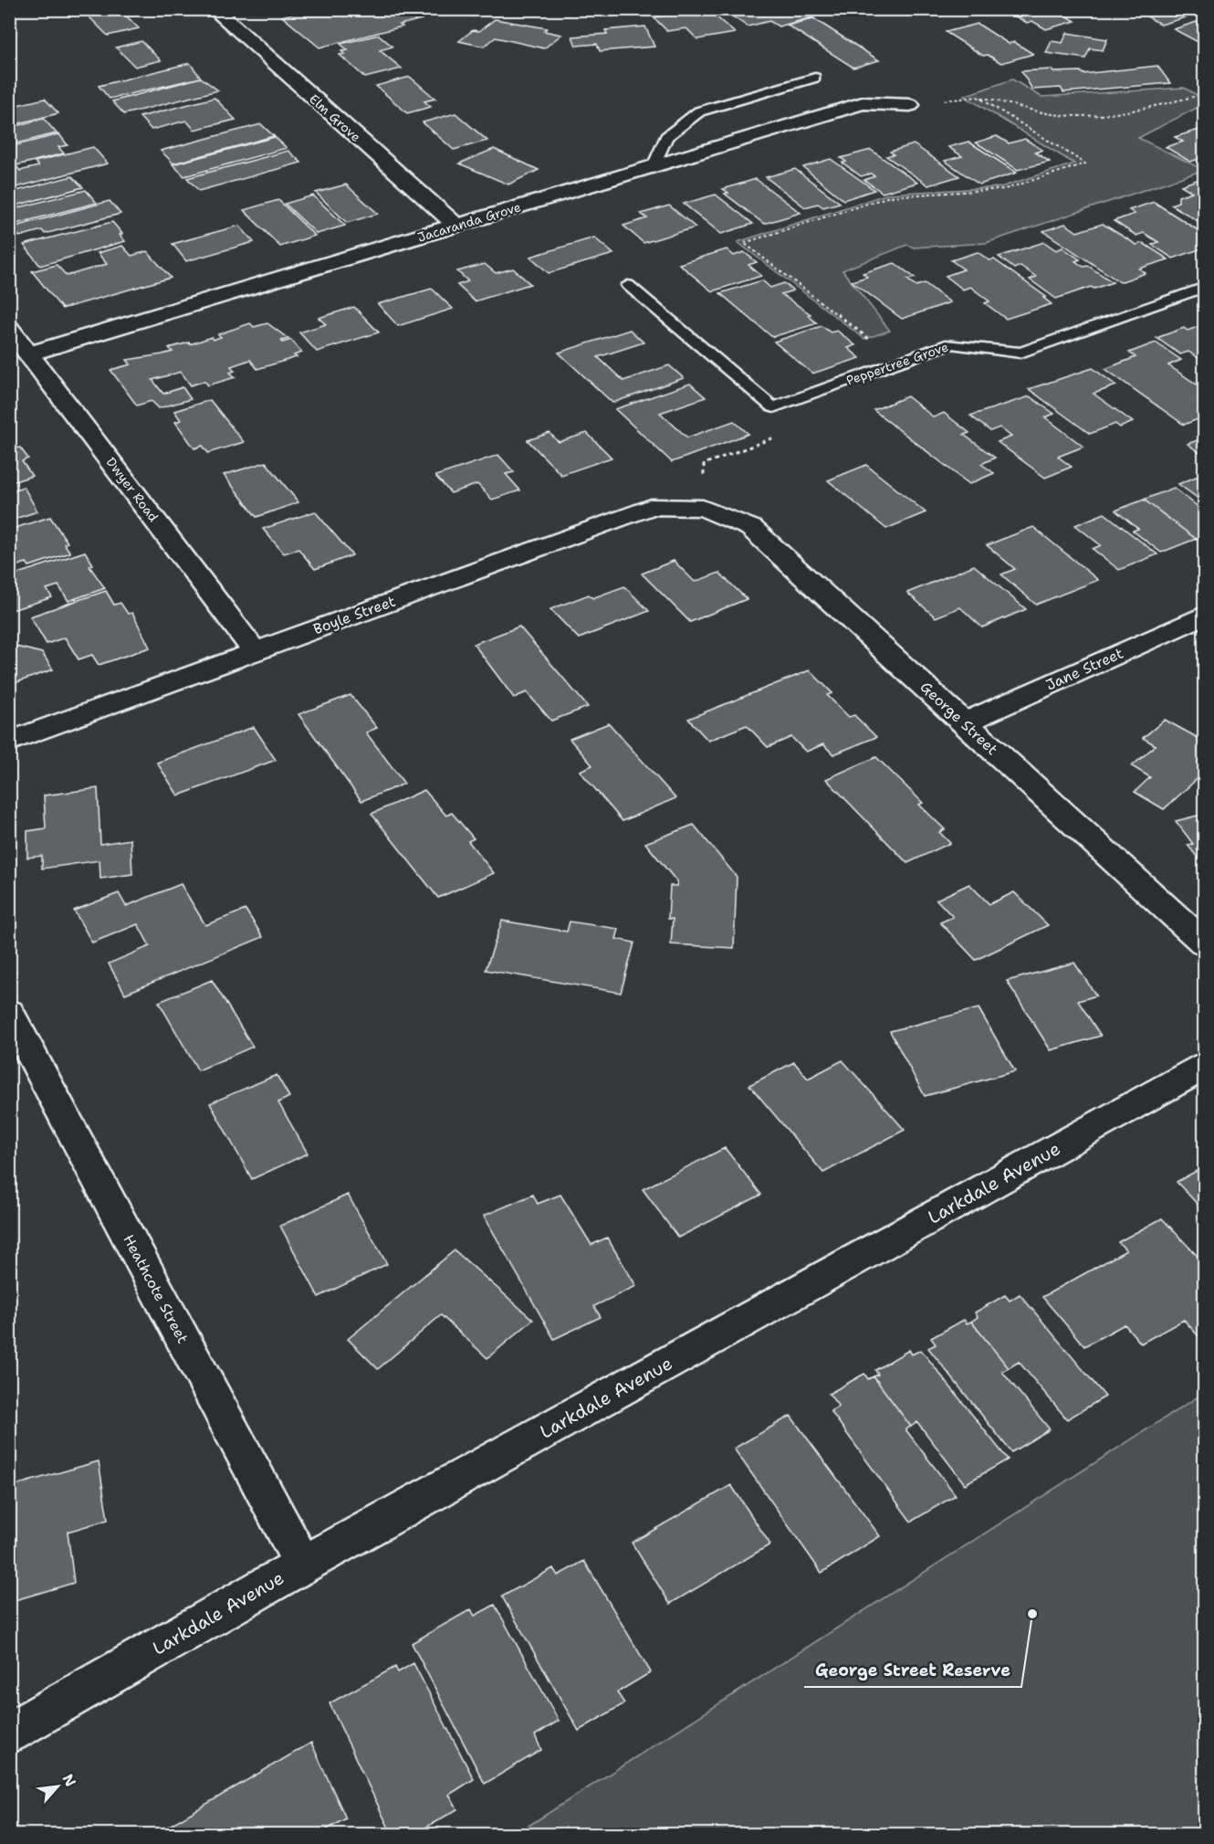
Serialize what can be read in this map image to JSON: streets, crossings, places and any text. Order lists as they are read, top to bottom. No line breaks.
{"streets":{"street":["Elm Grove","Jacaranda Grove","Dwyer Road","Boyle Street","Jane Street","George Street","Larkdale Avenue","Heathcote Street"],"lane":["Peppertree Grove"]},"crossings":[["Elm Grove","Jacaranda Grove"],["Jacaranda Grove","Dwyer Road"],["Dwyer Road","Boyle Street"],["Boyle Street","George Street"],["Jane Street","George Street"],["Larkdale Avenue","Heathcote Street"]],"places":["George Street Reserve"],"north":"top right"}
